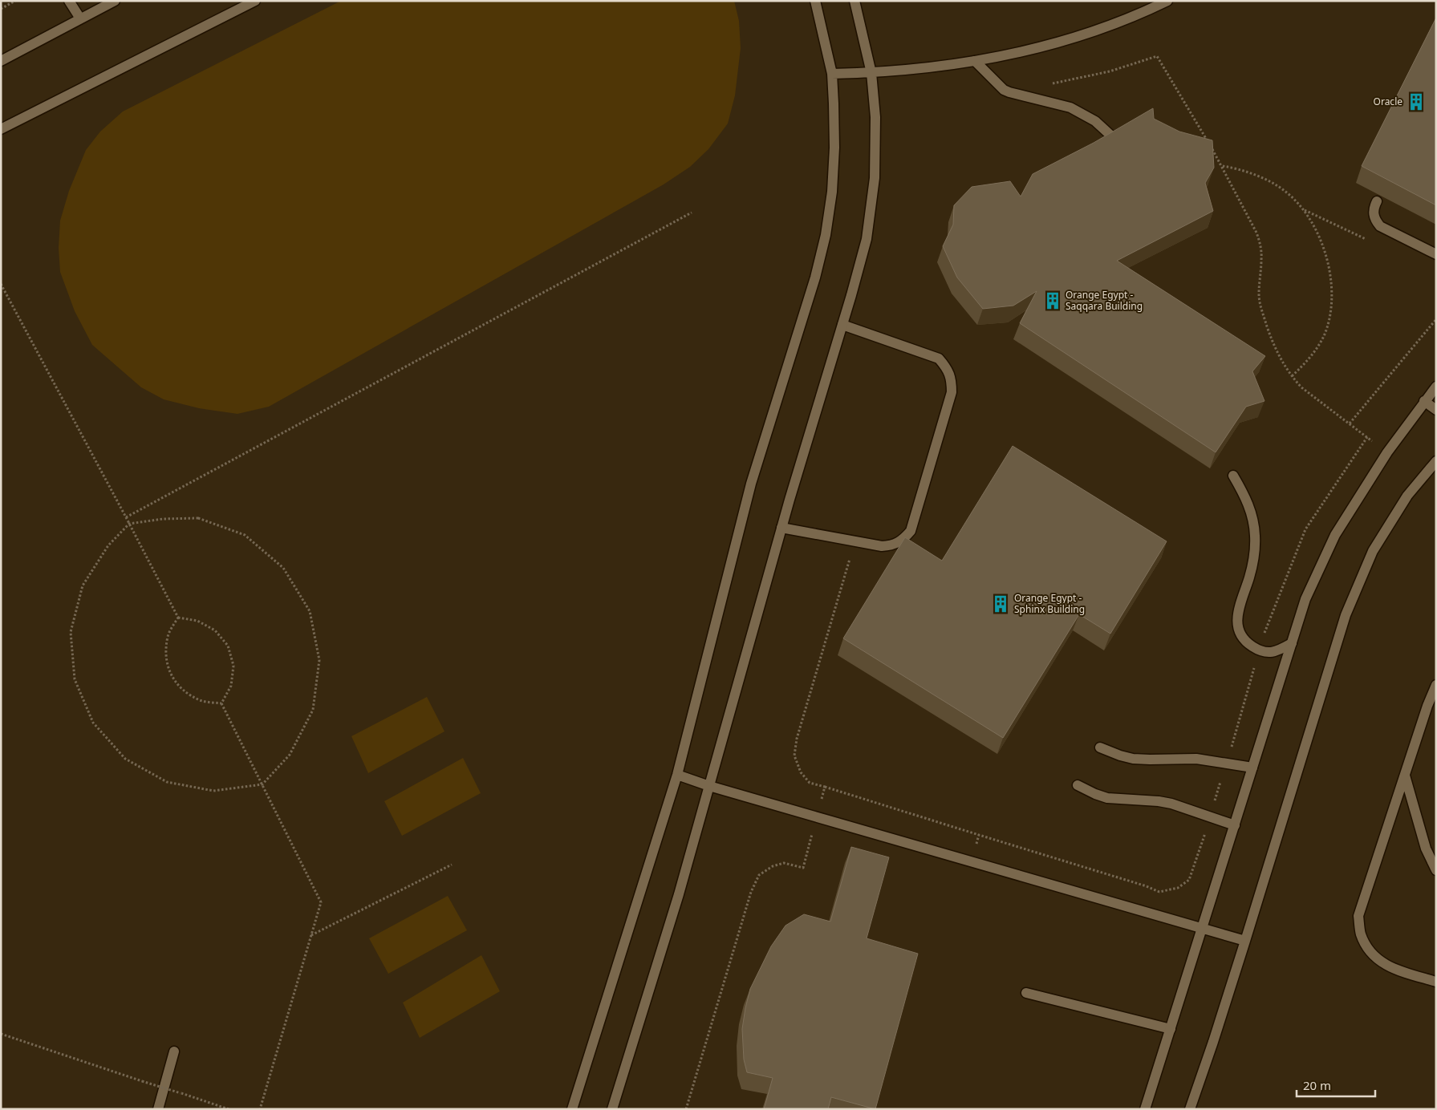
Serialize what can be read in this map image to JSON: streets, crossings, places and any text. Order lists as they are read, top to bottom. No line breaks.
{"places":{"building":["Oracle","Orange Egypt - Saqqara Building","Orange Egypt - Sphinx Building"]},"scale_bar":"20 m"}
